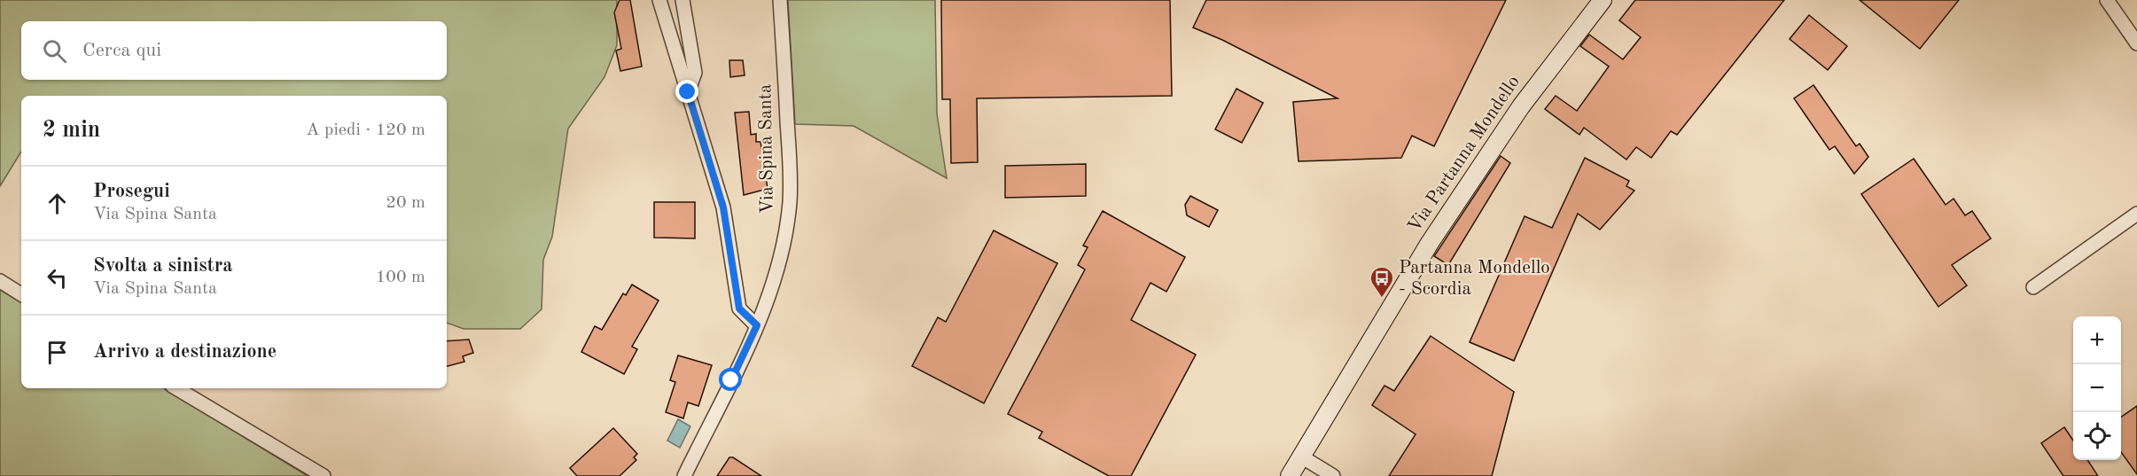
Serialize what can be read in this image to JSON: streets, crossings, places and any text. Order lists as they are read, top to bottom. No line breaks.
{"streets":{"main road":["Via Partanna Mondello"],"street":["Via Spina Santa"]},"places":{"bus stop":["Partanna Mondello - Scordia"]},"page":{"search":"Cerca qui","heading":["2 min","A piedi · 120 m"],"list":[["Prosegui","Via Spina Santa","20 m"],["Svolta a sinistra","Via Spina Santa","100 m"],"Arrivo a destinazione"],"map_buttons":["+","−"]}}
